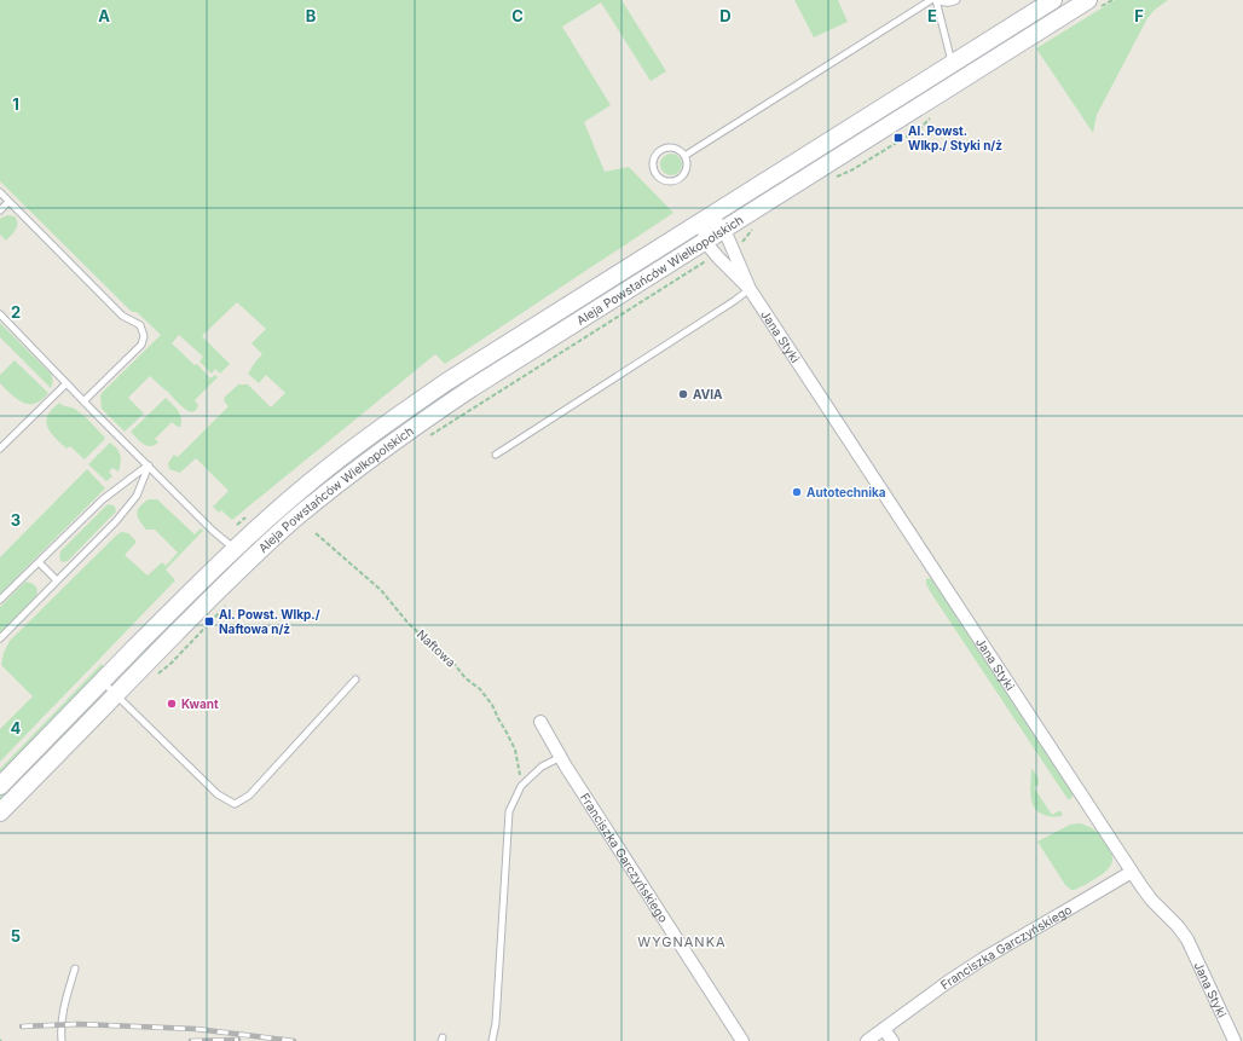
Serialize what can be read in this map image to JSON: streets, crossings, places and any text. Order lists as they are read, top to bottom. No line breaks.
{"streets":{"main road":["Aleja Powstańców Wielkopolskich"],"street":["Jana Styki","Franciszka Garczyńskiego"],"path":["Naftowa"]},"crossings":[["Aleja Powstańców Wielkopolskich","Jana Styki"],["Jana Styki","Franciszka Garczyńskiego"]],"districts":["WYGNANKA"],"places":{"transit":["Al. Powst. Wlkp./ Styki n/ż","Al. Powst. Wlkp./ Naftowa n/ż"],"other":["AVIA","Autotechnika","Kwant"]},"grid":{"columns":["A","B","C","D","E","F"],"rows":["1","2","3","4","5"]}}
